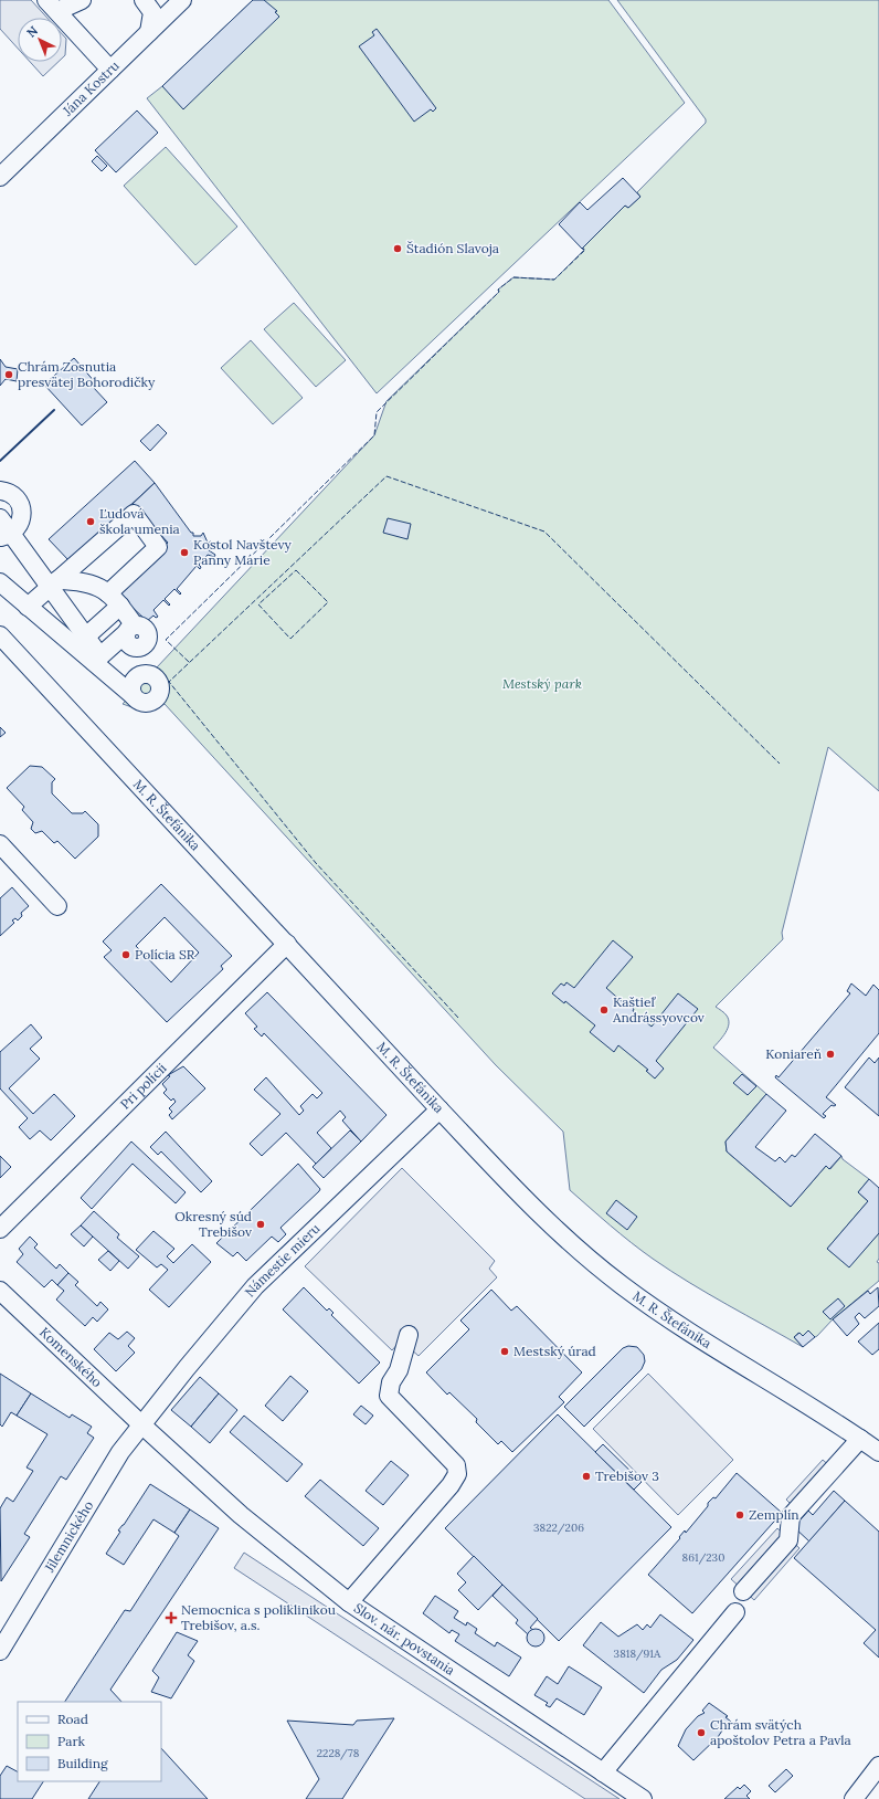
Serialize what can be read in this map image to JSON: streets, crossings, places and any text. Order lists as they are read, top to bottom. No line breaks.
{"streets":{"street":["Jána Kostru","M. R. Štefánika","Pri polícii","Námestie mieru","Komenského","Jilemnického","Slov. nár. povstania"]},"crossings":[["M. R. Štefánika","Pri polícii"],["M. R. Štefánika","Námestie mieru"],["Námestie mieru","Komenského"],["Námestie mieru","Jilemnického"],["Námestie mieru","Slov. nár. povstania"],["Komenského","Jilemnického"],["Komenského","Slov. nár. povstania"],["Jilemnického","Slov. nár. povstania"]],"parks":["Mestský park"],"places":{"other":["Štadión Slavoja","Chrám Zosnutia presvätej Bohorodičky","Ľudová škola umenia","Kostol Navštevy Panny Márie","Polícia SR","Kaštieľ Andrássyovcov","Koniareň","Okresný súd Trebišov","Mestský úrad","Trebišov 3","Zemplín","Chrám svätých apoštolov Petra a Pavla"],"health":["Nemocnica s poliklinikou Trebišov, a.s."]},"house_numbers":["3822/206","861/230","3818/91A","2228/78"],"legend":["Road","Park","Building"],"north":"top left"}
